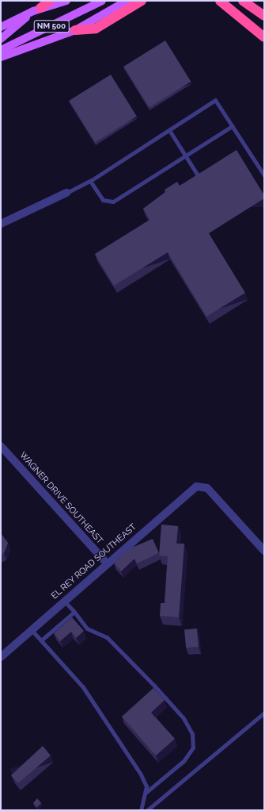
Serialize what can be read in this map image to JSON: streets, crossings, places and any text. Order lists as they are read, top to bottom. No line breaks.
{"streets":{"main road":["NM 500"],"street":["WAGNER DRIVE SOUTHEAST","EL REY ROAD SOUTHEAST"]},"crossings":[["WAGNER DRIVE SOUTHEAST","EL REY ROAD SOUTHEAST"]]}
